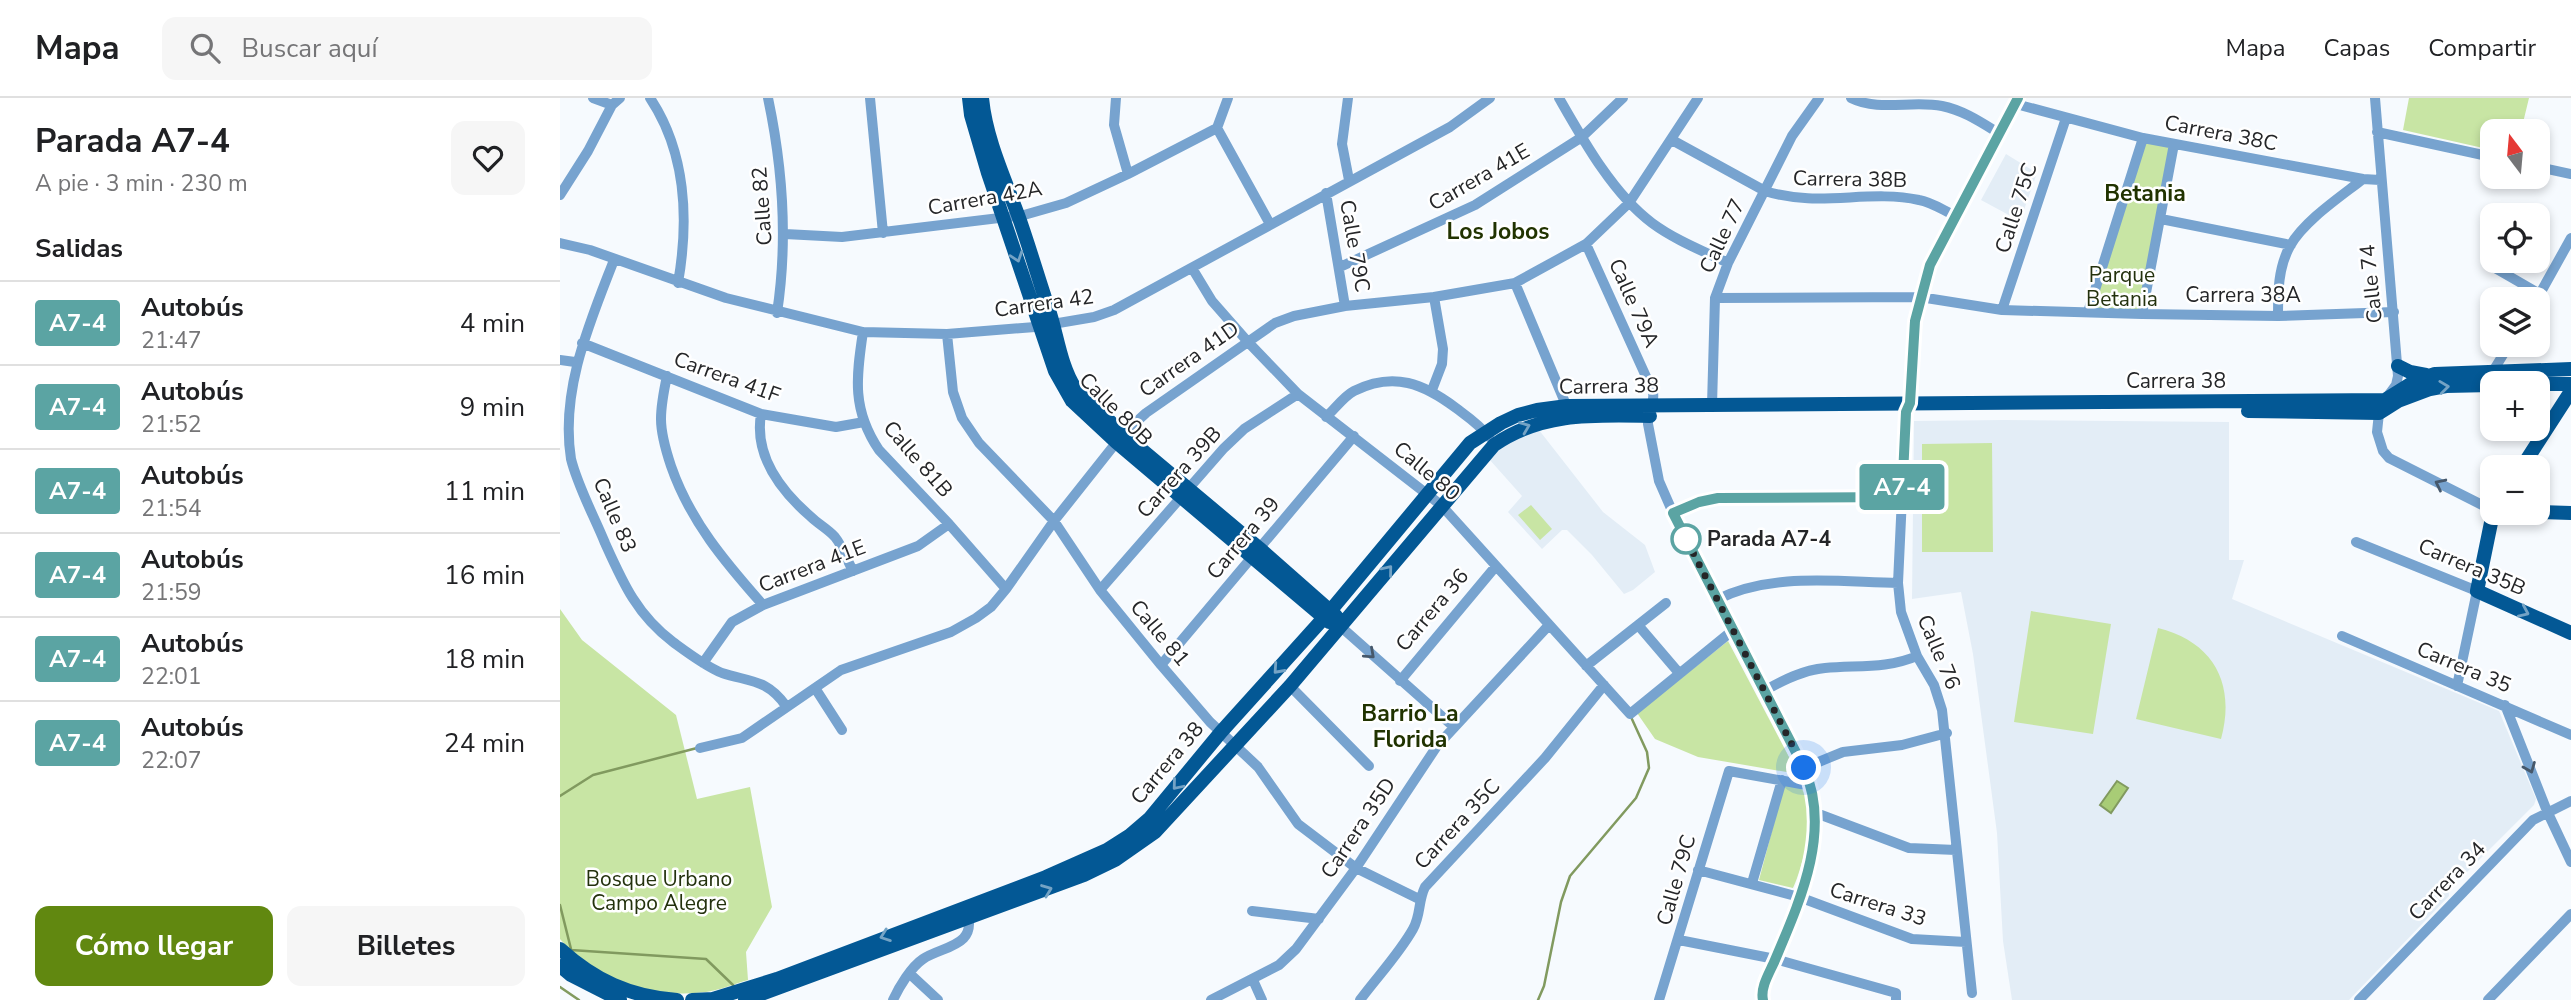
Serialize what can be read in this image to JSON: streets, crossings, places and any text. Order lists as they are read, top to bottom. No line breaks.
{"streets":{"main road":["Carrera 38","Calle 80B","Carrera 35B"],"street":["Carrera 38C","Carrera 41E","Carrera 38B","Carrera 42A","Calle 82","Calle 75C","Calle 77","Calle 79C","Calle 74","Carrera 38A","Carrera 42","Calle 79A","Carrera 41D","Carrera 41F","Calle 81B","Calle 80","Carrera 39B","Calle 83","Carrera 39","Carrera 36","Calle 81","Calle 76","Carrera 35","Carrera 35C","Carrera 35D","Carrera 34","Carrera 33"]},"crossings":[["Carrera 38C","Calle 75C"],["Carrera 38C","Calle 74"],["Carrera 38C","Calle 76"],["Carrera 41E","Calle 79C"],["Carrera 41E","Calle 81B"],["Carrera 41E","Calle 83"],["Carrera 38B","Calle 77"],["Carrera 38B","Carrera 41D"],["Carrera 38B","Calle 76"],["Carrera 42A","Calle 82"],["Carrera 42A","Calle 80B"],["Calle 82","Carrera 42"],["Calle 75C","Carrera 38A"],["Calle 77","Carrera 38A"],["Calle 77","Carrera 38"],["Calle 79C","Carrera 42"],["Calle 79C","Carrera 41D"],["Calle 79C","Carrera 33"],["Calle 74","Carrera 38A"],["Calle 74","Carrera 38"],["Carrera 38A","Calle 76"],["Carrera 42","Calle 80B"],["Carrera 42","Calle 81B"],["Carrera 42","Calle 80"],["Carrera 42","Calle 83"],["Carrera 42","Calle 81"],["Calle 79A","Carrera 41D"],["Calle 79A","Carrera 38"],["Calle 79A","Carrera 33"],["Carrera 41D","Calle 80B"],["Carrera 41D","Calle 81B"],["Carrera 41D","Calle 80"],["Carrera 41D","Calle 83"],["Carrera 41D","Calle 81"],["Carrera 41F","Calle 81B"],["Carrera 41F","Calle 83"],["Carrera 38","Calle 80B"],["Carrera 38","Calle 80"],["Carrera 38","Calle 81"],["Carrera 38","Calle 76"],["Calle 80B","Carrera 39B"],["Calle 80B","Carrera 39"],["Calle 80B","Carrera 36"],["Calle 80B","Carrera 35D"],["Calle 80","Carrera 39B"],["Calle 80","Carrera 39"],["Calle 80","Carrera 36"],["Calle 80","Carrera 35C"],["Calle 80","Carrera 35D"],["Carrera 39B","Calle 81"],["Carrera 39","Calle 81"],["Calle 81","Carrera 35C"],["Calle 81","Carrera 35D"],["Calle 76","Carrera 33"]],"one_way":["Carrera 35B"],"districts":["Betania","Los Jobos","Barrio La Florida"],"parks":["Parque Betania","Bosque Urbano Campo Alegre"],"places":["Parada A7-4"],"lines":["bus line A7-4"],"north":"top","page":{"header":"Mapa","search":"Buscar aquí","nav":["Mapa","Capas","Compartir"],"heading":[["Parada A7-4","A pie · 3 min · 230 m"],"Salidas"],"on_map":"A7-4","map_buttons":["+","−"],"list":[{"mark":"A7-4","name":"Autobús","note":"21:47","value":"4 min"},{"mark":"A7-4","name":"Autobús","note":"21:52","value":"9 min"},{"mark":"A7-4","name":"Autobús","note":"21:54","value":"11 min"},{"mark":"A7-4","name":"Autobús","note":"21:59","value":"16 min"},{"mark":"A7-4","name":"Autobús","note":"22:01","value":"18 min"},{"mark":"A7-4","name":"Autobús","note":"22:07","value":"24 min"}],"buttons":["Cómo llegar","Billetes"]}}
